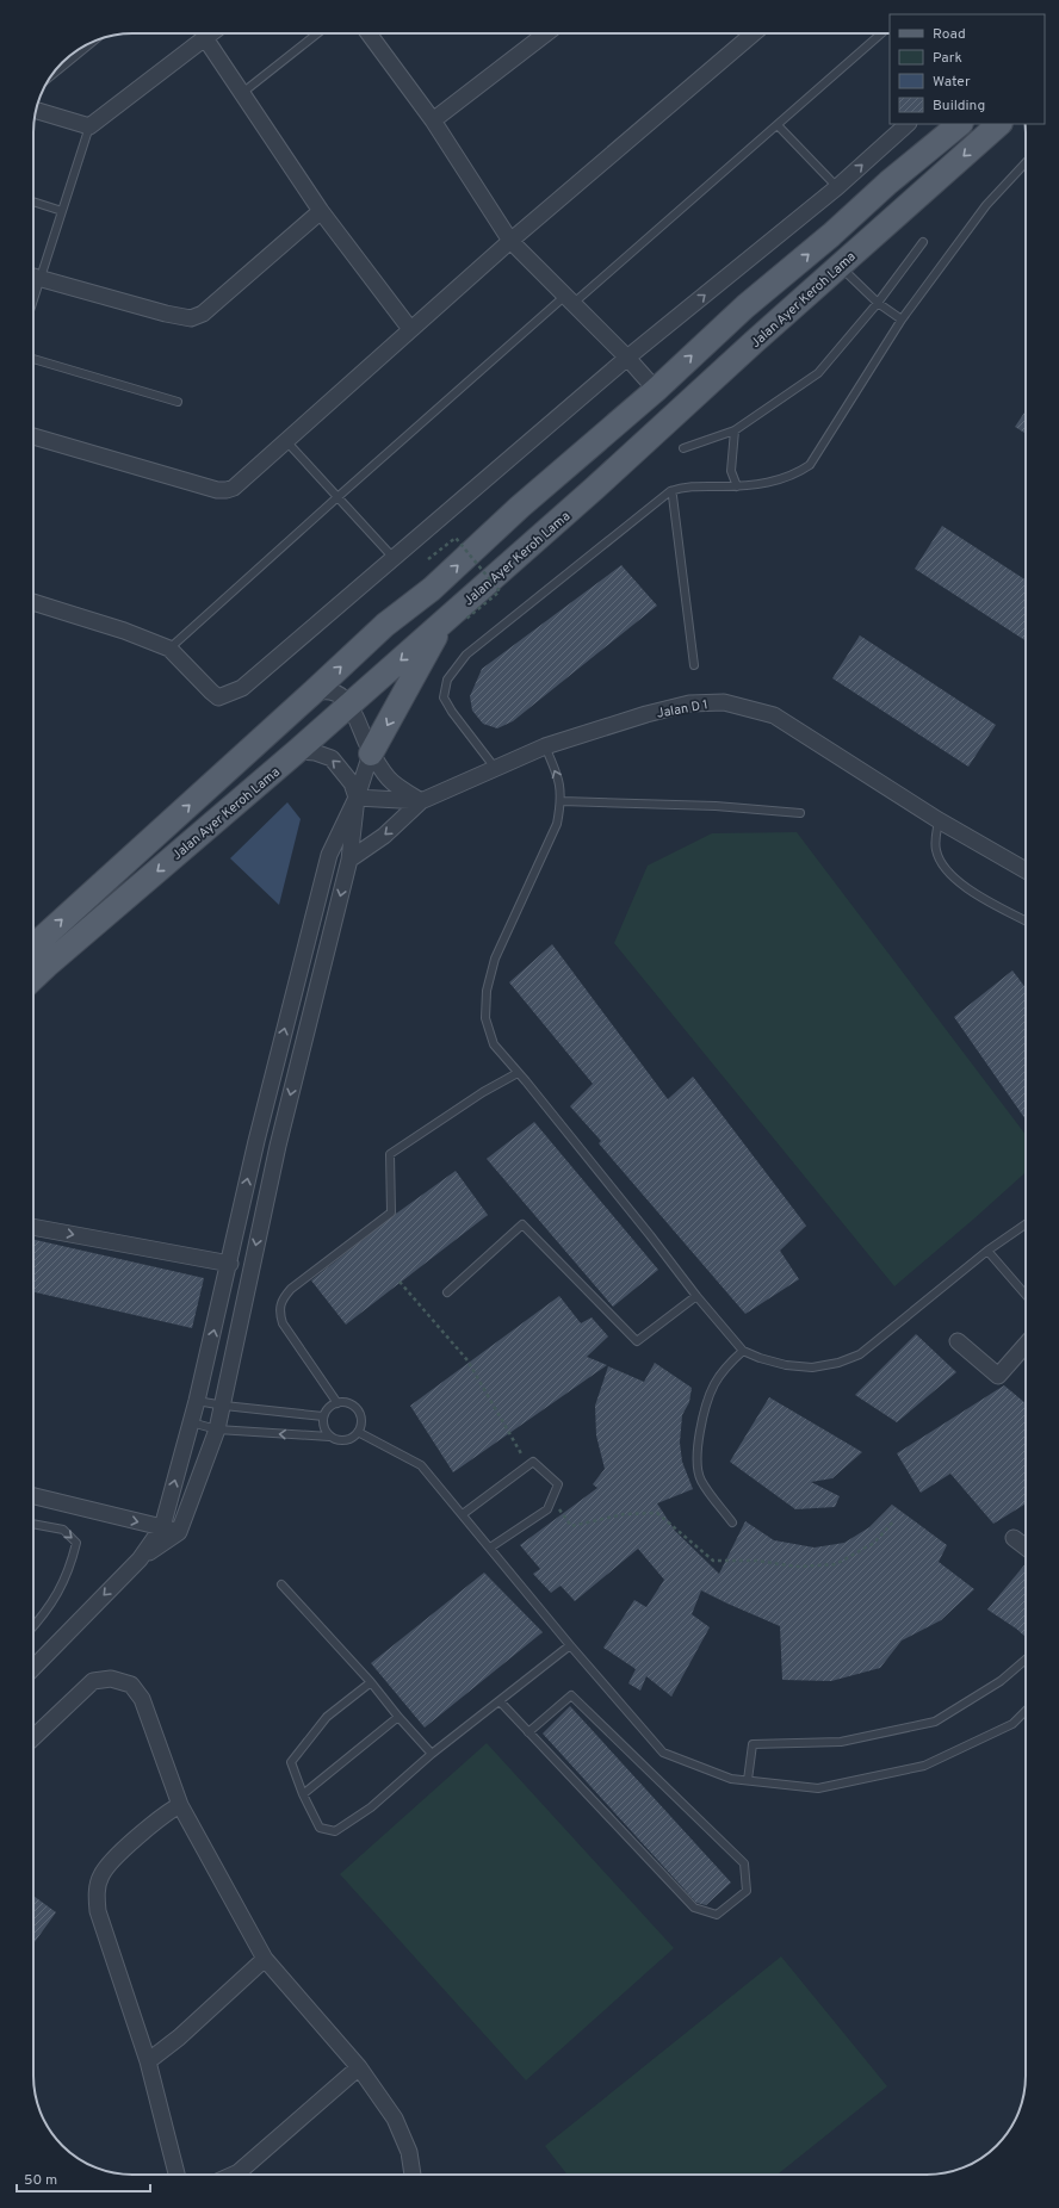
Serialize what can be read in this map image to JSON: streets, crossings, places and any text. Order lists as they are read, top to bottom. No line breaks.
{"streets":{"main road":["Jalan Ayer Keroh Lama"],"street":["Jalan D 1"]},"legend":["Road","Park","Water","Building"],"scale_bar":"50 m"}
